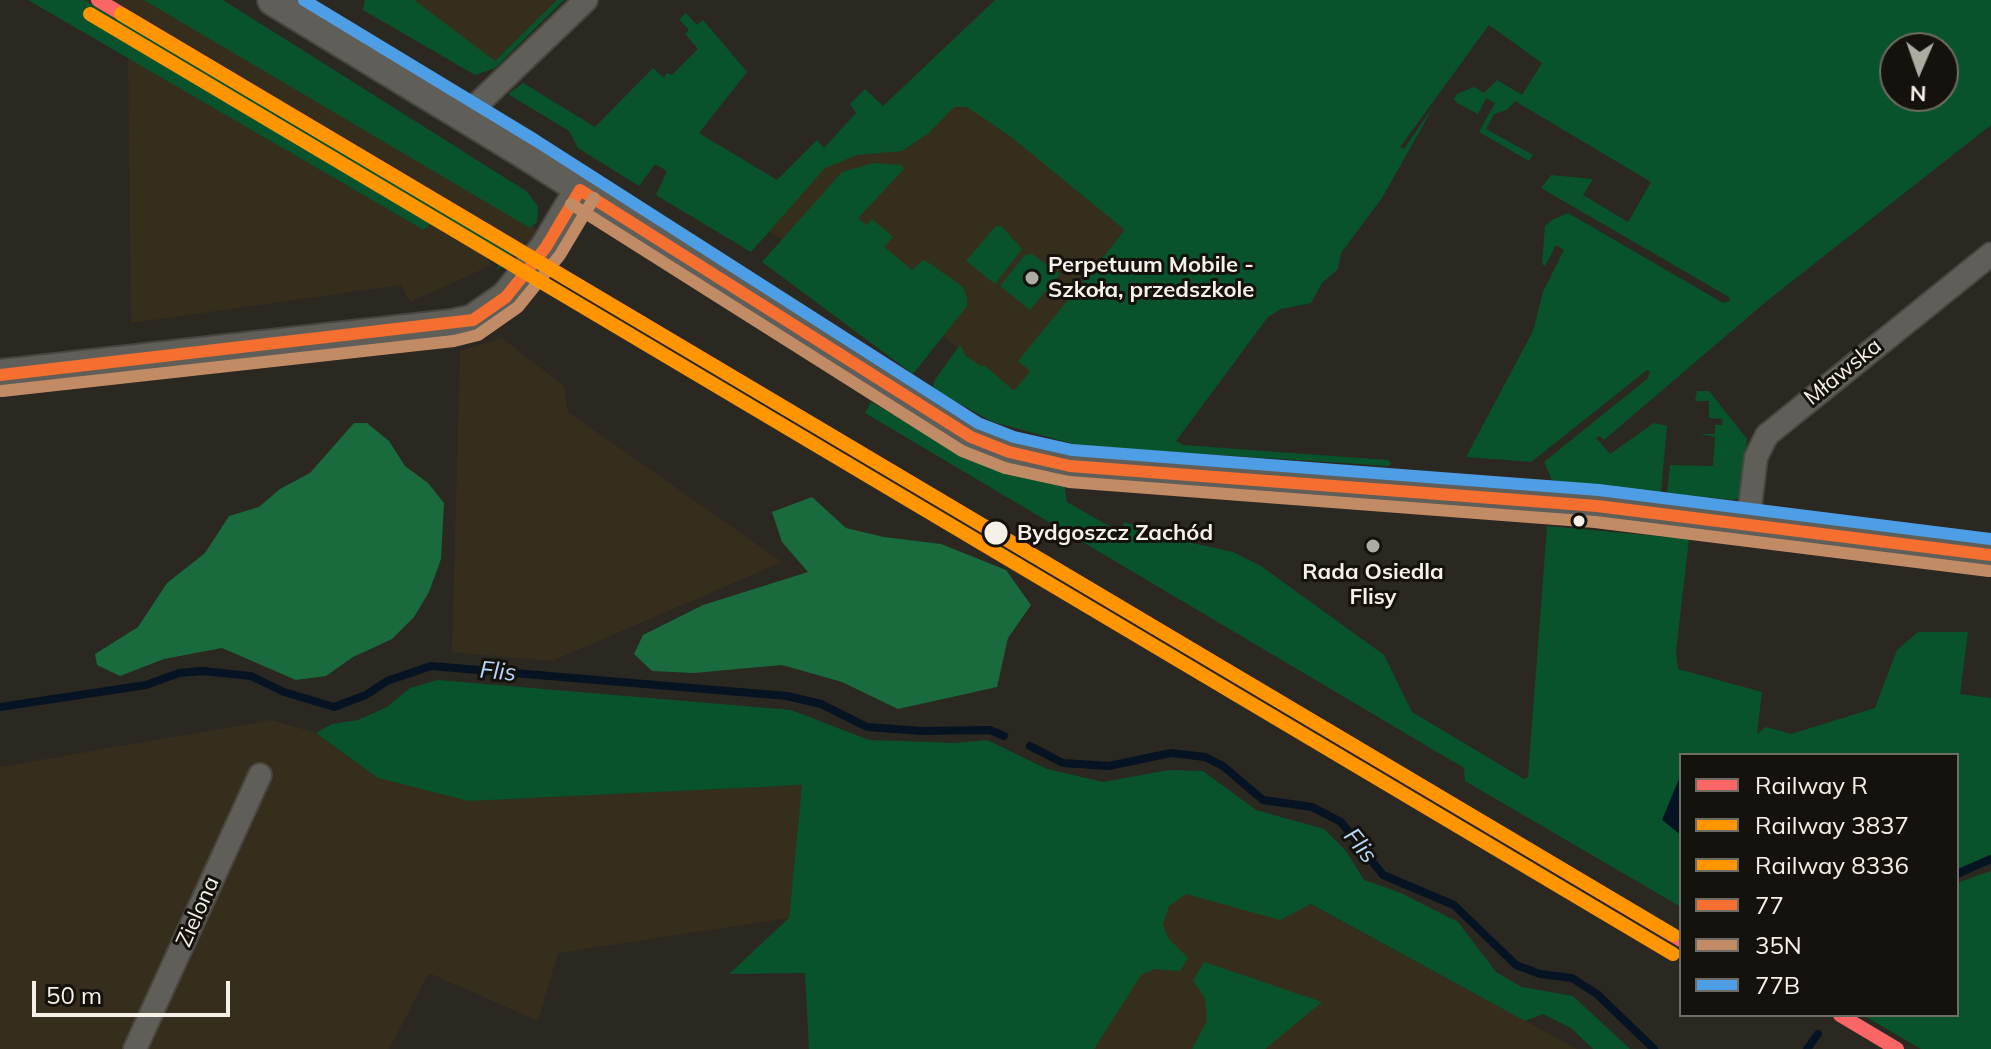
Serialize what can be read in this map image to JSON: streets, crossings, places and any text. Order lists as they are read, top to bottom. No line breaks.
{"streets":{"street":["Mławska","Zielona"]},"water":["Flis"],"places":["Perpetuum Mobile - Szkoła, przedszkole","Bydgoszcz Zachód","Rada Osiedla Flisy"],"lines":["rail line R","transit line 77B","rail line 3837","rail line 8336","transit line 77","transit line 35N"],"legend":["Railway R","Railway 3837","Railway 8336","77","35N","77B"],"scale_bar":"50 m","north":"bottom"}
